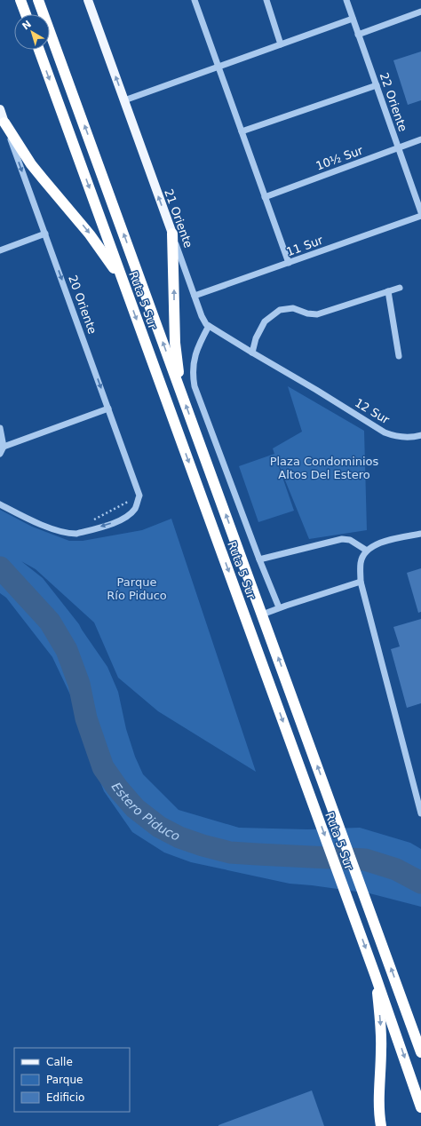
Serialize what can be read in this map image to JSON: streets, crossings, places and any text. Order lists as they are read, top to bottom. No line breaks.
{"streets":{"highway":["Ruta 5 Sur"],"main road":["21 Oriente","20 Oriente"],"street":["22 Oriente","10½ Sur","11 Sur","12 Sur"]},"crossings":[["22 Oriente","10½ Sur"],["21 Oriente","11 Sur"],["21 Oriente","12 Sur"]],"one_way":["21 Oriente","20 Oriente"],"water":["Estero Piduco"],"parks":["Plaza Condominios Altos Del Estero","Parque Río Piduco"],"legend":["Calle","Parque","Edificio"],"north":"top left"}
